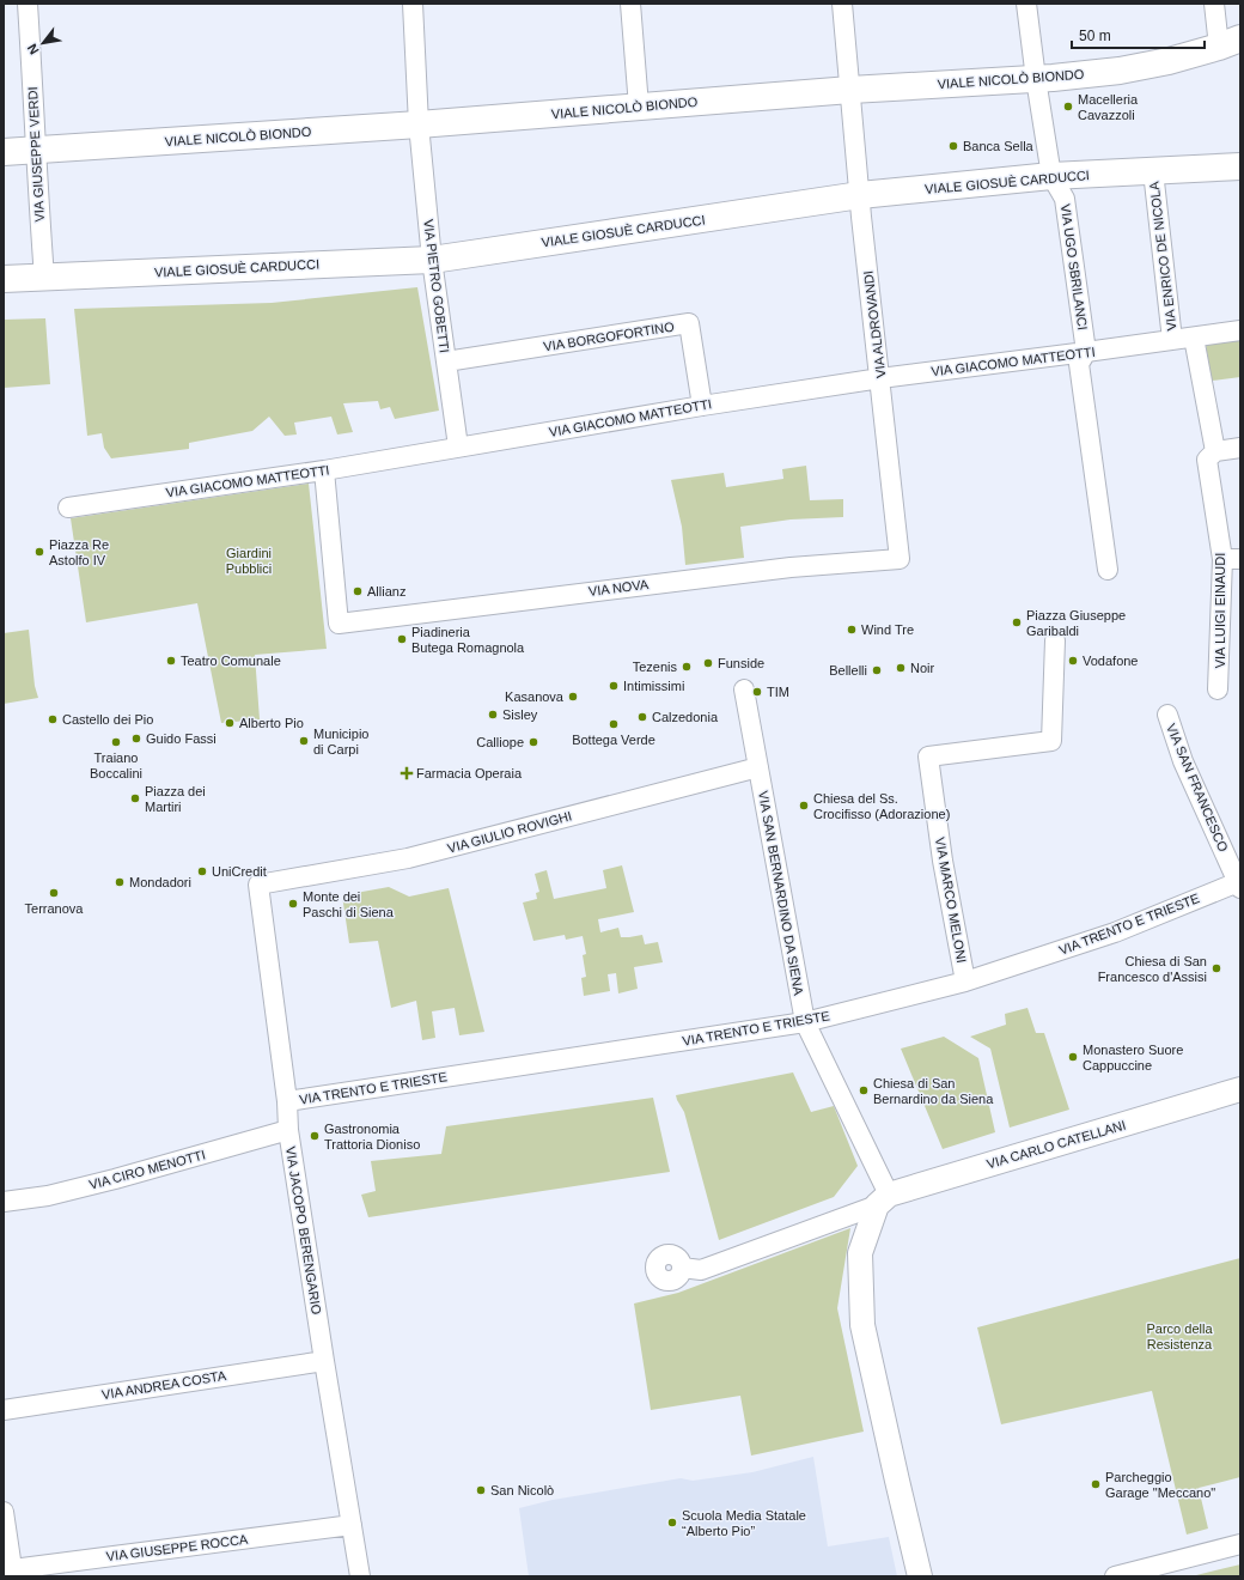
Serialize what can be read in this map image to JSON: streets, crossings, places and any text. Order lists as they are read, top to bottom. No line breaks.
{"streets":{"main road":["VIALE NICOLÒ BIONDO","VIALE GIOSUÈ CARDUCCI"],"street":["VIA GIUSEPPE VERDI","VIA ENRICO DE NICOLA","VIA UGO SBRILANCI","VIA PIETRO GOBETTI","VIA ALDROVANDI","VIA BORGOFORTINO","VIA GIACOMO MATTEOTTI","VIA NOVA","VIA LUIGI EINAUDI","VIA SAN FRANCESCO","VIA GIULIO ROVIGHI","VIA SAN BERNARDINO DA SIENA","VIA MARCO MELONI","VIA TRENTO E TRIESTE","VIA CARLO CATELLANI","VIA CIRO MENOTTI","VIA JACOPO BERENGARIO","VIA ANDREA COSTA","VIA GIUSEPPE ROCCA"]},"crossings":[["VIALE NICOLÒ BIONDO","VIA GIUSEPPE VERDI"],["VIALE NICOLÒ BIONDO","VIA UGO SBRILANCI"],["VIALE NICOLÒ BIONDO","VIA PIETRO GOBETTI"],["VIALE NICOLÒ BIONDO","VIA ALDROVANDI"],["VIA GIUSEPPE VERDI","VIALE GIOSUÈ CARDUCCI"],["VIALE GIOSUÈ CARDUCCI","VIA ENRICO DE NICOLA"],["VIALE GIOSUÈ CARDUCCI","VIA UGO SBRILANCI"],["VIALE GIOSUÈ CARDUCCI","VIA PIETRO GOBETTI"],["VIALE GIOSUÈ CARDUCCI","VIA ALDROVANDI"],["VIA ENRICO DE NICOLA","VIA GIACOMO MATTEOTTI"],["VIA UGO SBRILANCI","VIA GIACOMO MATTEOTTI"],["VIA PIETRO GOBETTI","VIA BORGOFORTINO"],["VIA PIETRO GOBETTI","VIA GIACOMO MATTEOTTI"],["VIA ALDROVANDI","VIA GIACOMO MATTEOTTI"],["VIA ALDROVANDI","VIA NOVA"],["VIA BORGOFORTINO","VIA GIACOMO MATTEOTTI"],["VIA GIACOMO MATTEOTTI","VIA NOVA"],["VIA GIACOMO MATTEOTTI","VIA LUIGI EINAUDI"],["VIA SAN FRANCESCO","VIA TRENTO E TRIESTE"],["VIA GIULIO ROVIGHI","VIA SAN BERNARDINO DA SIENA"],["VIA GIULIO ROVIGHI","VIA JACOPO BERENGARIO"],["VIA SAN BERNARDINO DA SIENA","VIA TRENTO E TRIESTE"],["VIA SAN BERNARDINO DA SIENA","VIA CARLO CATELLANI"],["VIA MARCO MELONI","VIA TRENTO E TRIESTE"],["VIA TRENTO E TRIESTE","VIA JACOPO BERENGARIO"],["VIA CIRO MENOTTI","VIA JACOPO BERENGARIO"],["VIA JACOPO BERENGARIO","VIA ANDREA COSTA"],["VIA JACOPO BERENGARIO","VIA GIUSEPPE ROCCA"]],"parks":["Giardini Pubblici","Parco della Resistenza"],"places":{"other":["Macelleria Cavazzoli","Banca Sella","Piazza Re Astolfo IV","Allianz","Piazza Giuseppe Garibaldi","Wind Tre","Piadineria Butega Romagnola","Teatro Comunale","Vodafone","Funside","Tezenis","Noir","Bellelli","Intimissimi","TIM","Kasanova","Sisley","Calzedonia","Castello dei Pio","Alberto Pio","Bottega Verde","Guido Fassi","Municipio di Carpi","Traiano Boccalini","Calliope","Piazza dei Martiri","Chiesa del Ss. Crocifisso (Adorazione)","UniCredit","Mondadori","Terranova","Monte dei Paschi di Siena","Chiesa di San Francesco d'Assisi","Monastero Suore Cappuccine","Chiesa di San Bernardino da Siena","Gastronomia Trattoria Dioniso","Parcheggio Garage \"Meccano\"","San Nicolò","Scuola Media Statale “Alberto Pio”"],"health":["Farmacia Operaia"]},"scale_bar":"50 m","north":"bottom left"}
